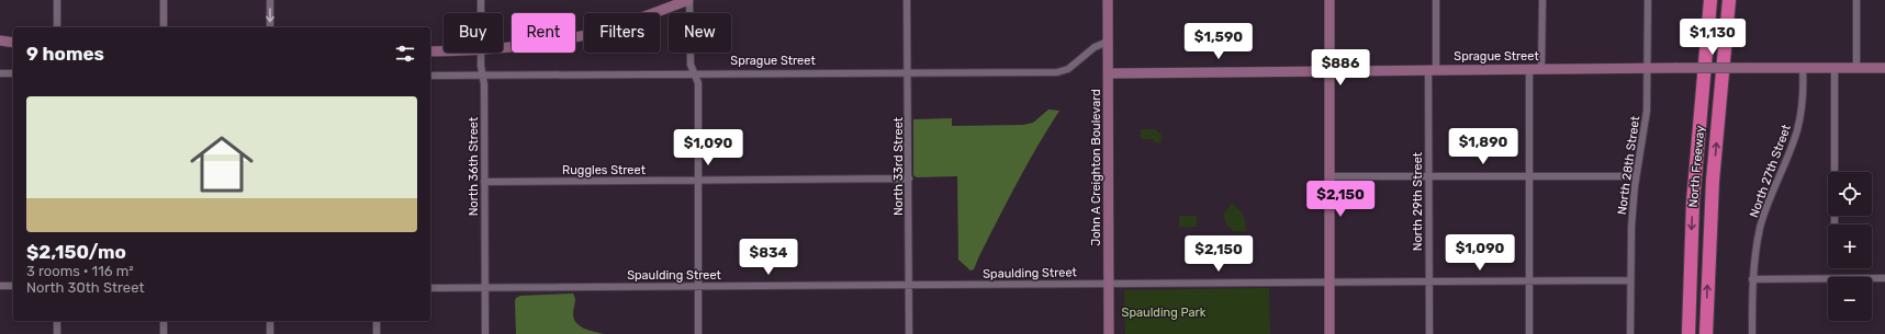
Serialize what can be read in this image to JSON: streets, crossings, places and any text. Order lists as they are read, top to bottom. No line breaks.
{"streets":{"highway":["North Freeway"],"street":["Sprague Street","North 28th Street","North 36th Street","North 33rd Street","John A Creighton Boulevard","Ruggles Street","North 27th Street","North 29th Street","Spaulding Street"]},"crossings":[["Sprague Street","North 28th Street"],["Sprague Street","North 36th Street"],["Sprague Street","North 33rd Street"],["Sprague Street","John A Creighton Boulevard"],["Sprague Street","North 27th Street"],["Sprague Street","North 29th Street"],["North 28th Street","Spaulding Street"],["North 36th Street","Ruggles Street"],["North 36th Street","Spaulding Street"],["North 33rd Street","Ruggles Street"],["North 33rd Street","Spaulding Street"],["John A Creighton Boulevard","Spaulding Street"],["North 29th Street","Spaulding Street"]],"parks":["Spaulding Park"],"page":{"chip":["Buy","Rent","Filters","New"],"price":["$1,130","$1,590","$886","$1,890","$1,090","$2,150","$1,090","$2,150","$834"],"heading":"9 homes","list":[{"name":"$2,150/mo","note":"3 rooms · 116 m² · North 30th Street"}],"map_buttons":["+","−"]}}
